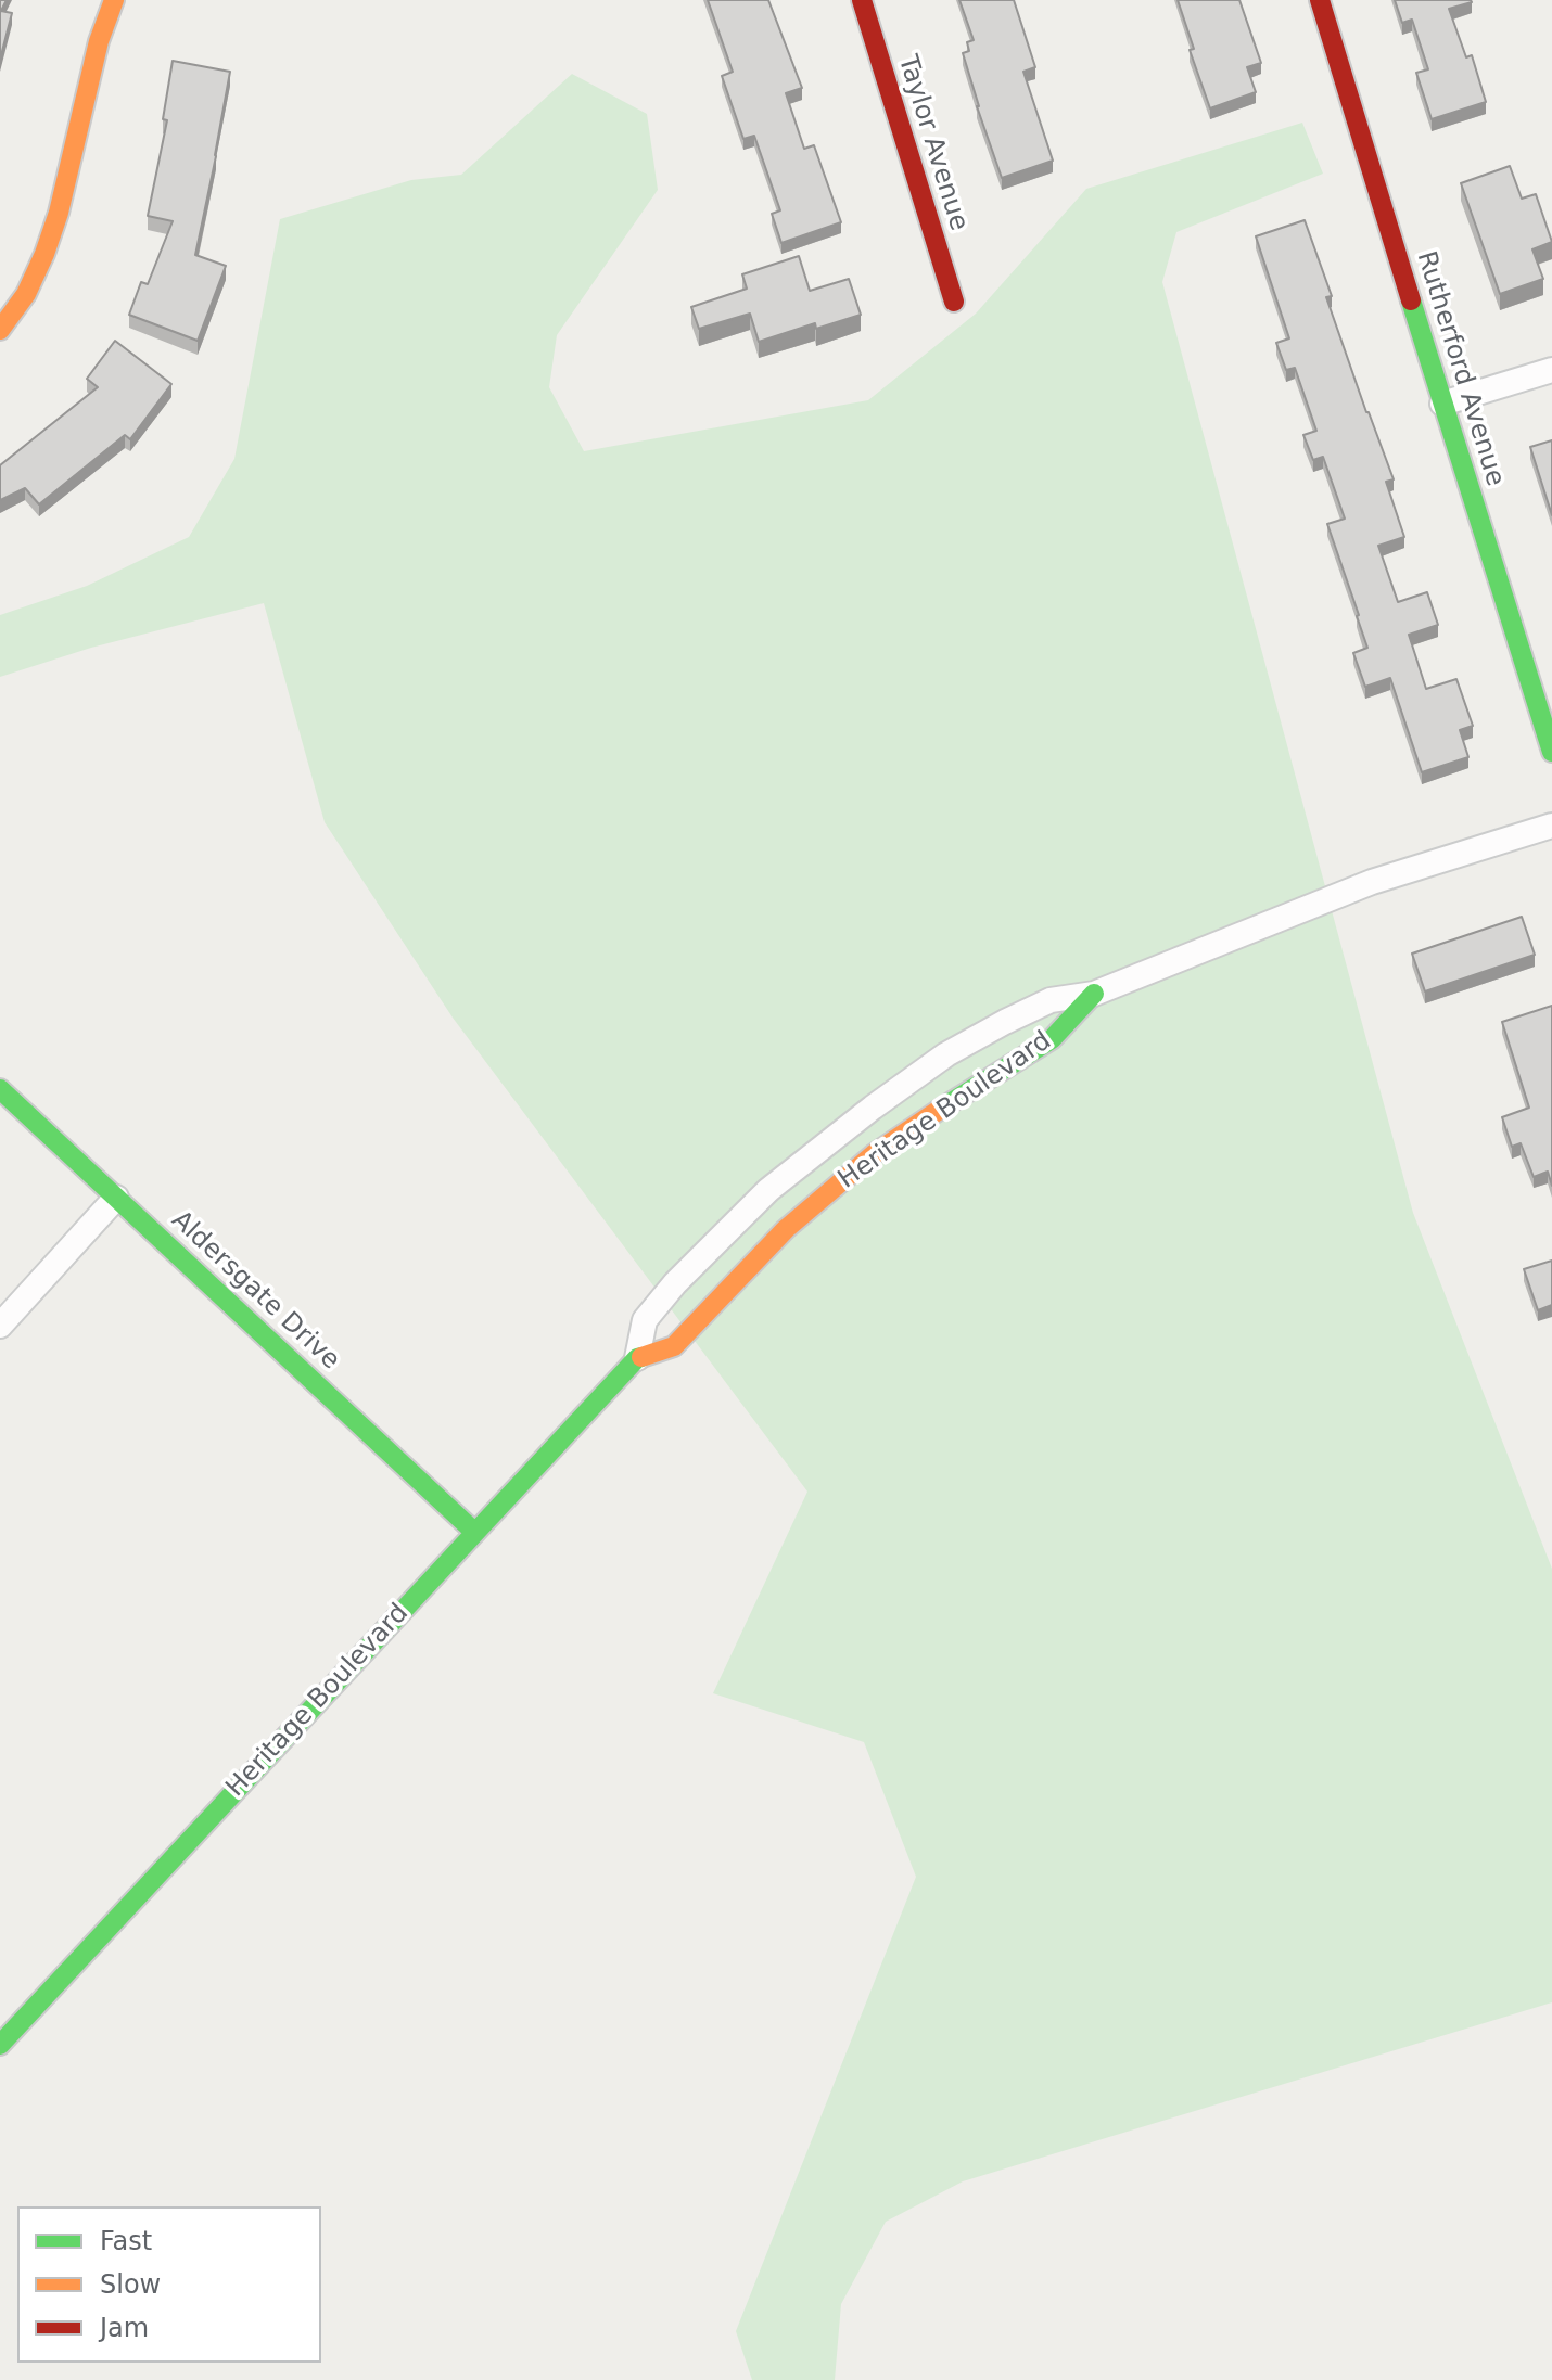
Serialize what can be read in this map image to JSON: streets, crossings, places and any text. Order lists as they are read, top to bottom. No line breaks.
{"streets":{"street":["Taylor Avenue","Rutherford Avenue","Heritage Boulevard","Aldersgate Drive"]},"crossings":[["Heritage Boulevard","Aldersgate Drive"]],"legend":["Fast","Slow","Jam"]}
